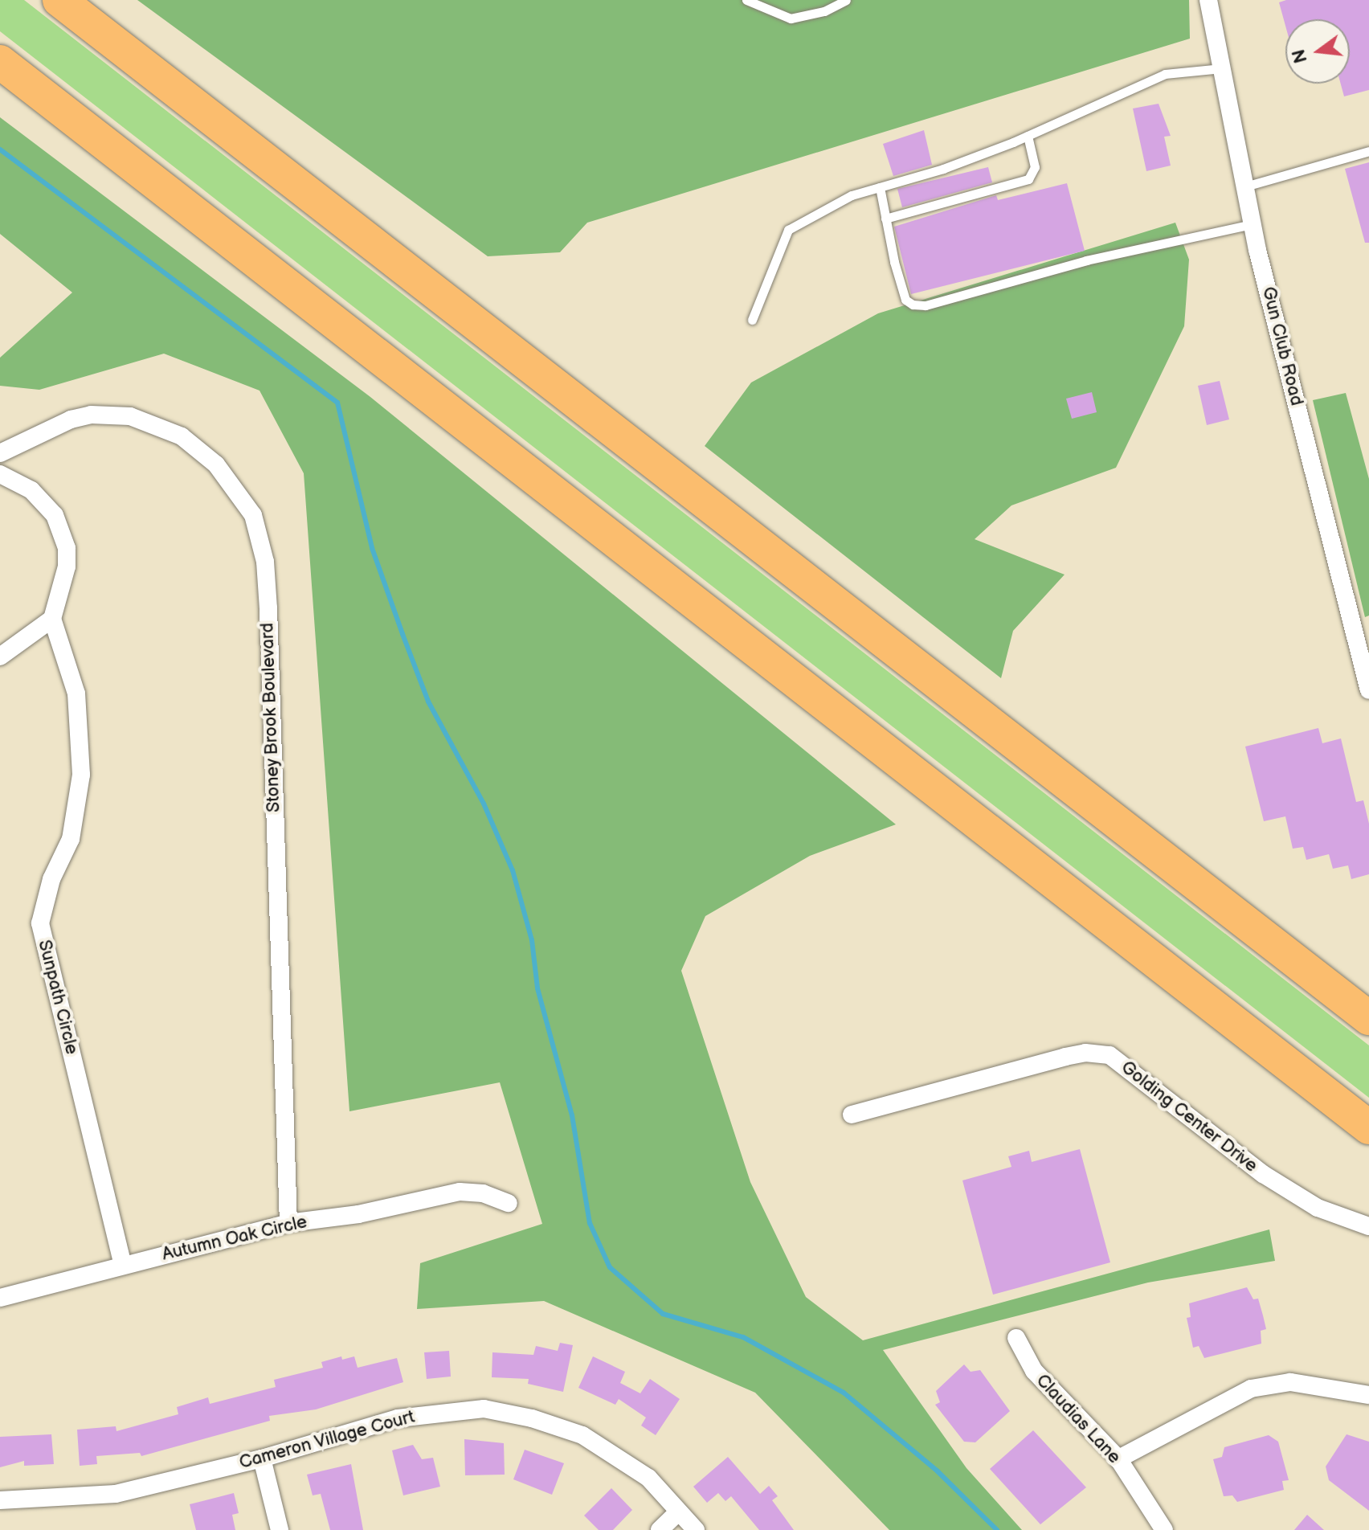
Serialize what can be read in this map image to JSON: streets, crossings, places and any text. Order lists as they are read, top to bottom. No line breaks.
{"streets":{"street":["Gun Club Road","Stoney Brook Boulevard","Sunpath Circle","Golding Center Drive","Autumn Oak Circle","Claudias Lane","Cameron Village Court"]},"crossings":[["Stoney Brook Boulevard","Autumn Oak Circle"],["Sunpath Circle","Autumn Oak Circle"]],"north":"left"}
